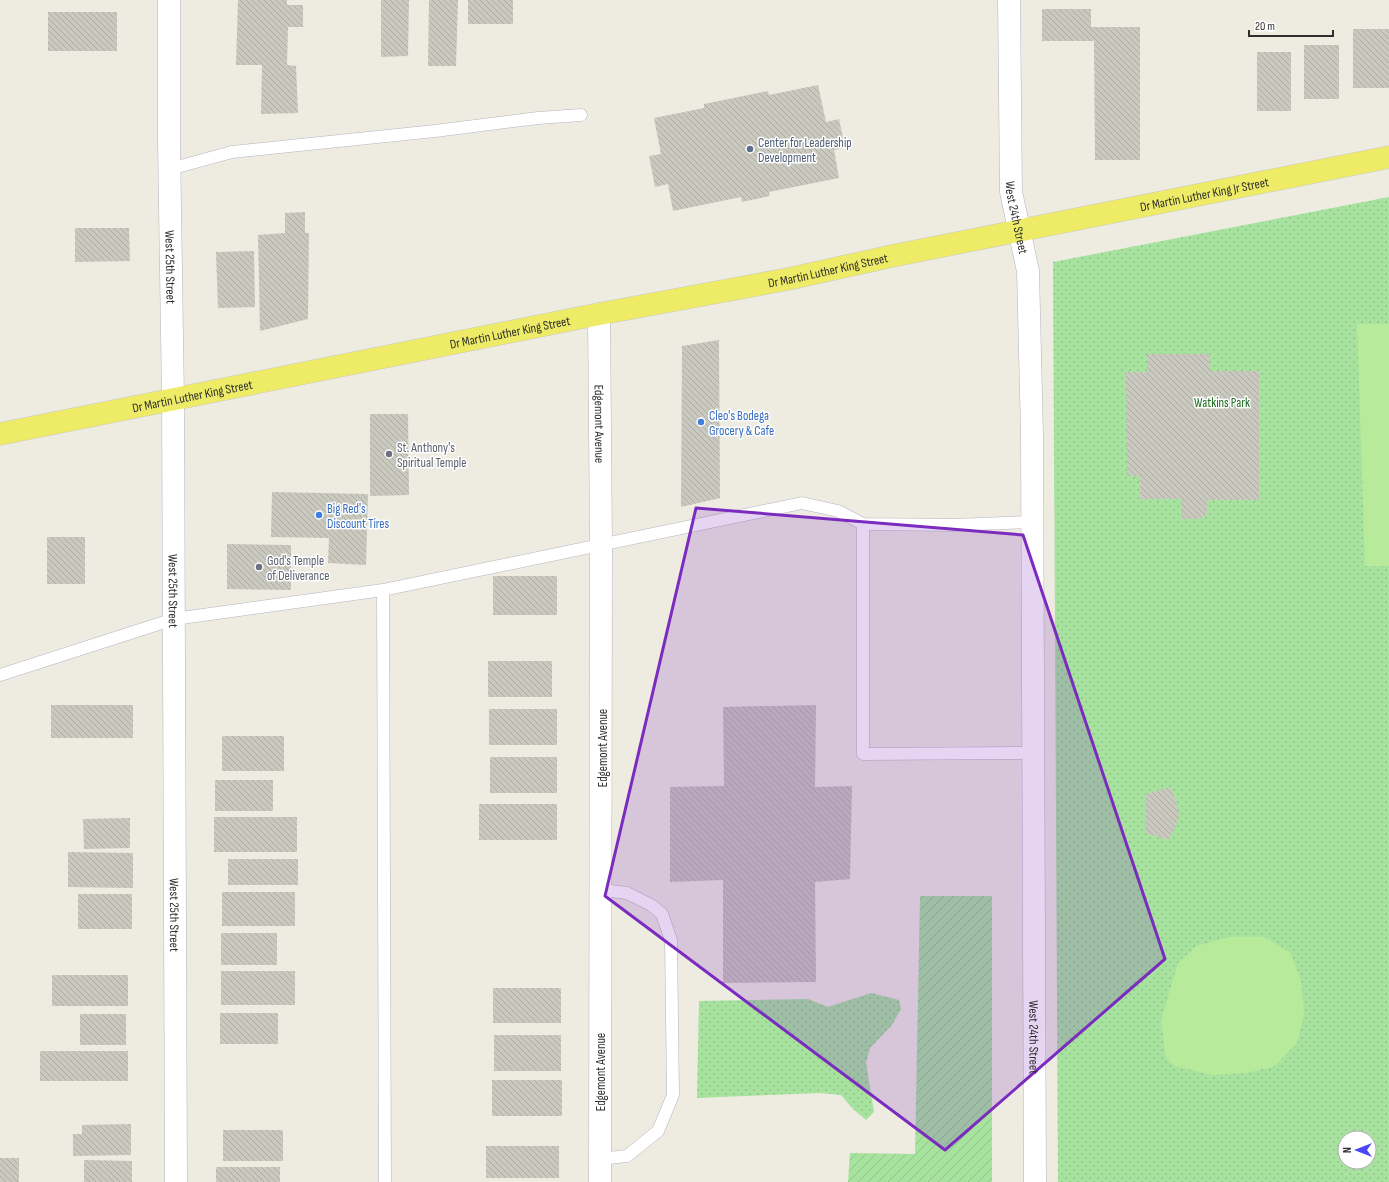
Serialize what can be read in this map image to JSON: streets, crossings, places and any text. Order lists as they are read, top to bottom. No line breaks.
{"streets":{"main road":["Dr Martin Luther King Jr Street","Dr Martin Luther King Street"],"street":["West 24th Street","West 25th Street","Edgemont Avenue"]},"crossings":[["Dr Martin Luther King Jr Street","West 24th Street"],["Dr Martin Luther King Jr Street","Dr Martin Luther King Street"],["West 24th Street","Dr Martin Luther King Street"],["West 25th Street","Dr Martin Luther King Street"],["Dr Martin Luther King Street","Edgemont Avenue"]],"parks":["Watkins Park"],"places":["Center for Leadership Development","Cleo's Bodega Grocery & Cafe","St. Anthony's Spiritual Temple","Big Red's Discount Tires","God's Temple of Deliverance"],"scale_bar":"20 m","north":"left"}
